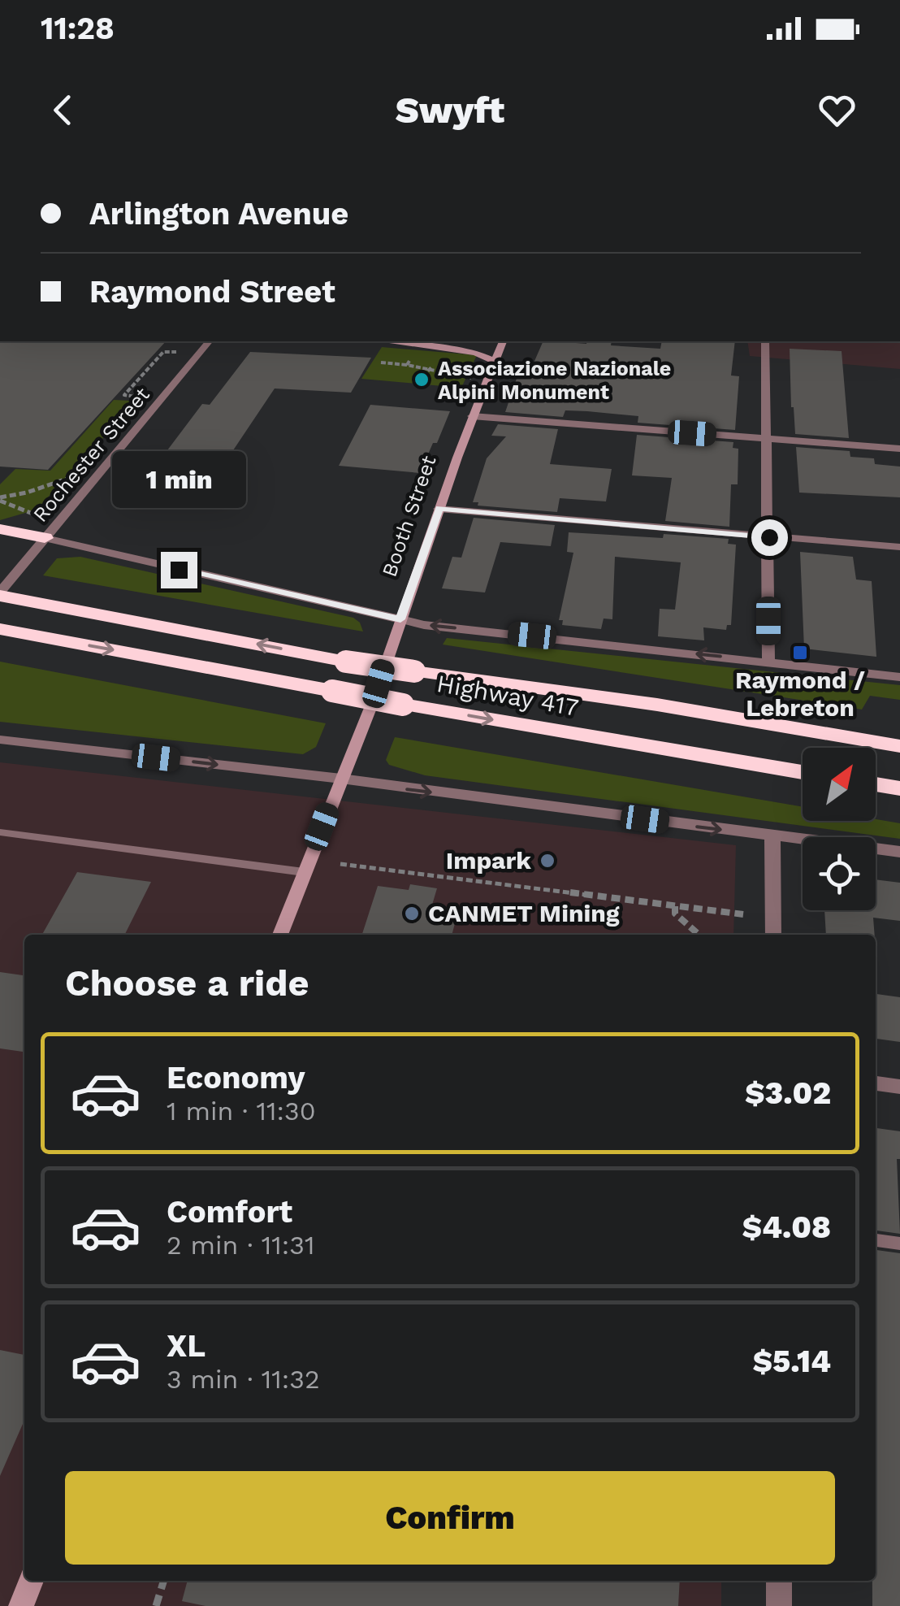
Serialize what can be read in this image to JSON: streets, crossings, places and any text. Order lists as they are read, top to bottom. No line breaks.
{"streets":{"highway":["Highway 417"],"main road":["Booth Street"],"street":["Rochester Street"]},"places":{"other":["Associazione Nazionale Alpini Monument","Impark","CANMET Mining"],"transit":["Raymond / Lebreton"]},"north":"top right","page":{"status":"11:28","header":"Swyft","banner":["Arlington Avenue","Raymond Street"],"bubble":"1 min","heading":"Choose a ride","list":[{"name":"Economy","note":"1 min · 11:30","value":"$3.02"},{"name":"Comfort","note":"2 min · 11:31","value":"$4.08"},{"name":"XL","note":"3 min · 11:32","value":"$5.14"}],"buttons":"Confirm"}}
